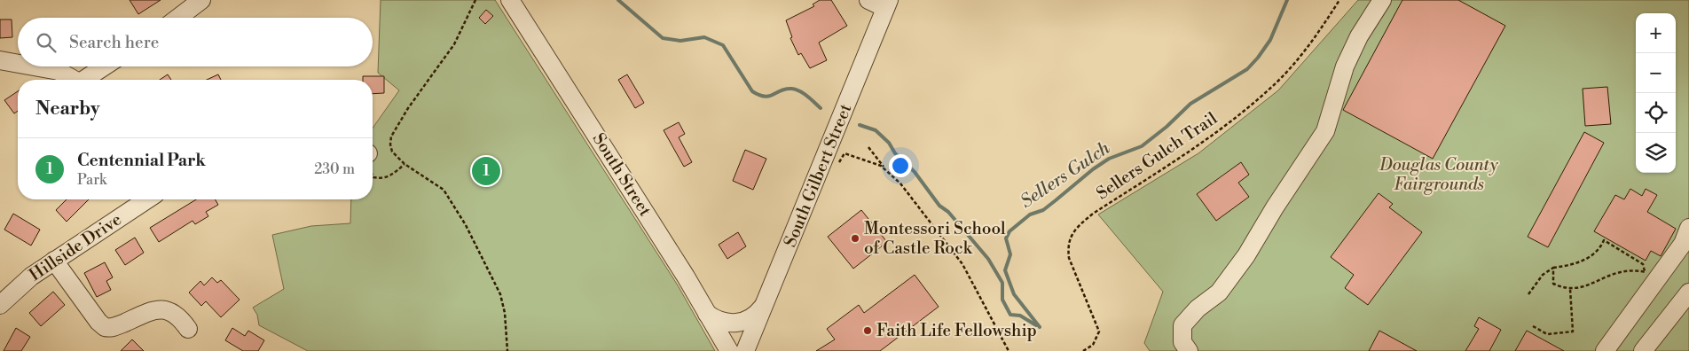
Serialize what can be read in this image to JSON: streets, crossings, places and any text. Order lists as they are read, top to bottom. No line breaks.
{"streets":{"street":["South Street","South Gilbert Street","Hillside Drive"],"path":["Sellers Gulch Trail"]},"water":["Sellers Gulch"],"parks":["Douglas County Fairgrounds"],"places":["Montessori School of Castle Rock","Faith Life Fellowship"],"page":{"map_buttons":["+","−"],"search":"Search here","heading":"Nearby","list":[{"mark":"1","name":"Centennial Park","note":"Park","value":"230 m"}],"pins":"1"}}
